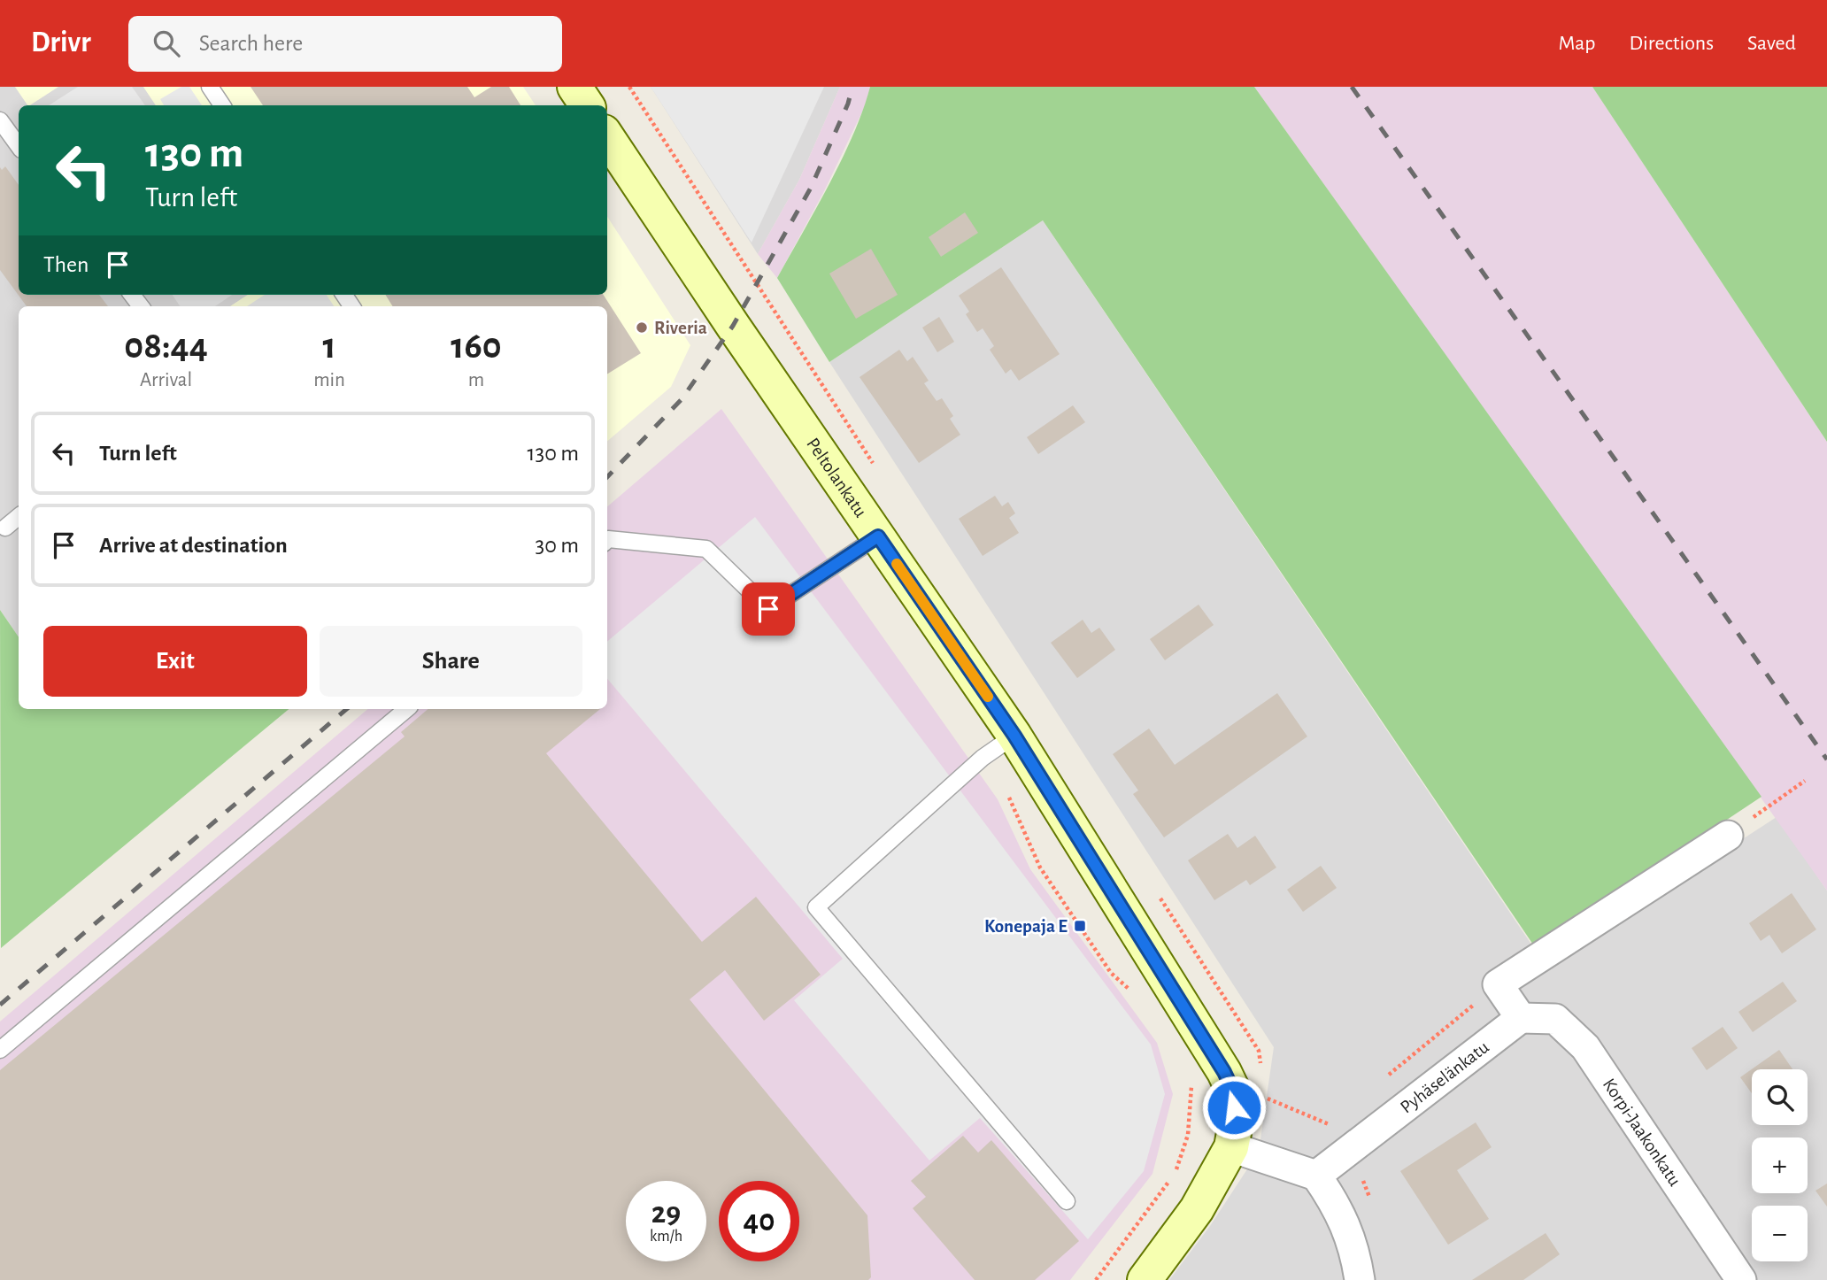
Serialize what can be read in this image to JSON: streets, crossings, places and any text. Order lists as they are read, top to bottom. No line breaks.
{"streets":{"street":["Peltolankatu","Pyhäselänkatu","Korpi-Jaakonkatu"]},"crossings":[["Pyhäselänkatu","Korpi-Jaakonkatu"]],"places":{"other":["Riveria"],"transit":["Konepaja E"]},"page":{"header":"Drivr","search":"Search here","nav":["Map","Directions","Saved"],"turn":["130 m","Turn left"],"then":"Then","eta":["08:44","Arrival","1","min","160","m"],"list":[{"name":"Turn left","value":"130 m"},{"name":"Arrive at destination","value":"30 m"}],"buttons":["Exit","Share"],"map_buttons":["+","−"],"speed":"29 km/h","limit":"40"}}
